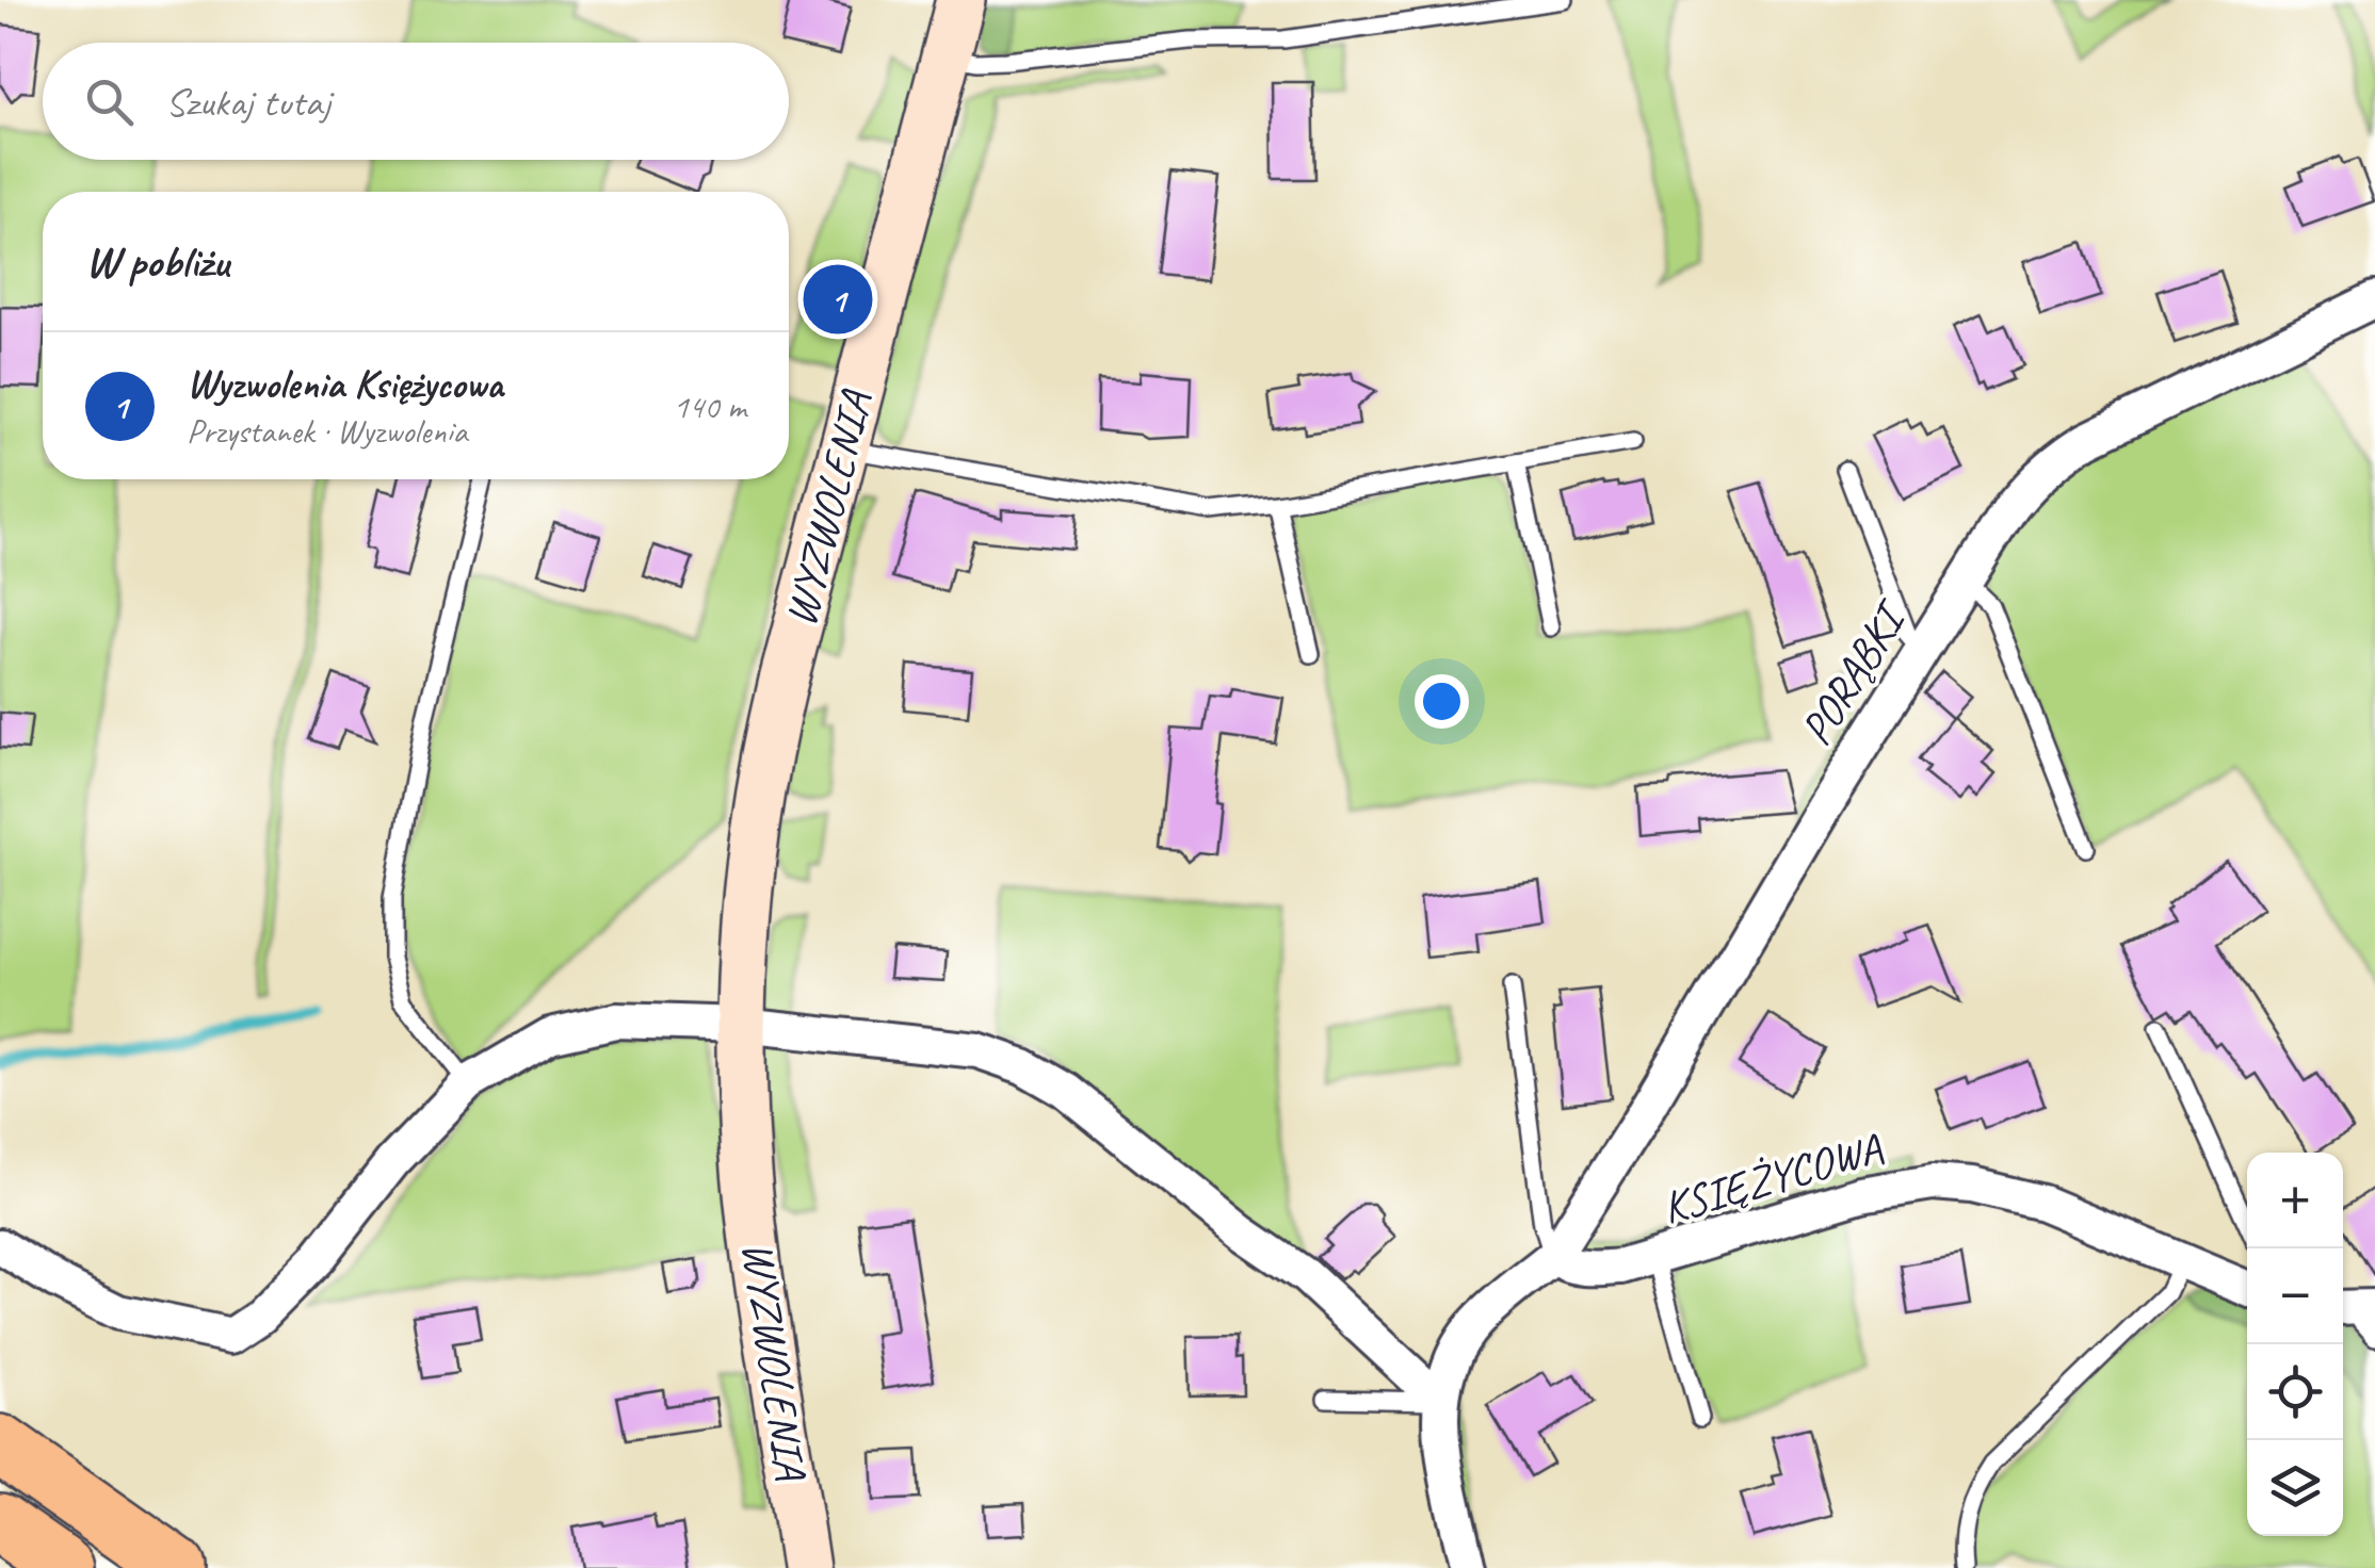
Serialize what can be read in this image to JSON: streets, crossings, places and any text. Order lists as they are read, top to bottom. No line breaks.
{"streets":{"street":["WYZWOLENIA","PORĄBKI","KSIĘŻYCOWA"]},"crossings":[["PORĄBKI","KSIĘŻYCOWA"]],"page":{"search":"Szukaj tutaj","heading":"W pobliżu","pins":"1","list":[{"mark":"1","name":"Wyzwolenia Księżycowa","note":"Przystanek · Wyzwolenia","value":"140 m"}],"map_buttons":["+","−"]}}
